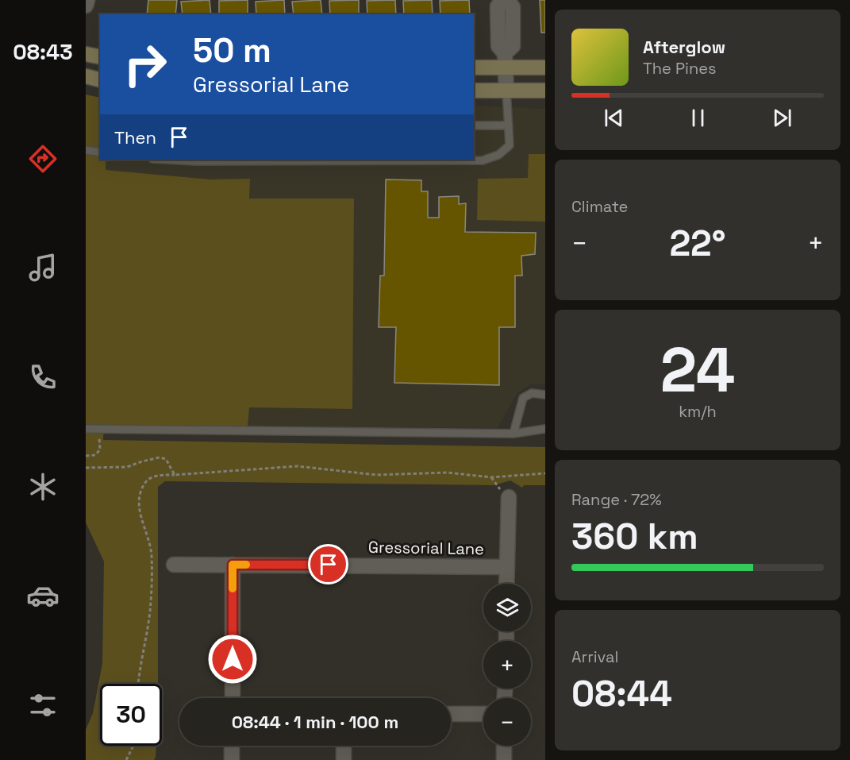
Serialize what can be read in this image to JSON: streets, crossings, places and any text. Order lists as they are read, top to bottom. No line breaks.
{"streets":{"street":["Gressorial Lane"]},"page":{"tabs":"08:43","turn":["50 m","Gressorial Lane"],"song":["Afterglow","The Pines"],"then":"Then","tile":["Climate",["24","km/h"],["Range · 72%","360 km"],["Arrival","08:44"]],"heat":["−","22°","+"],"map_buttons":["+","−"],"limit":"30","trip":"08:44 · 1 min · 100 m"}}
